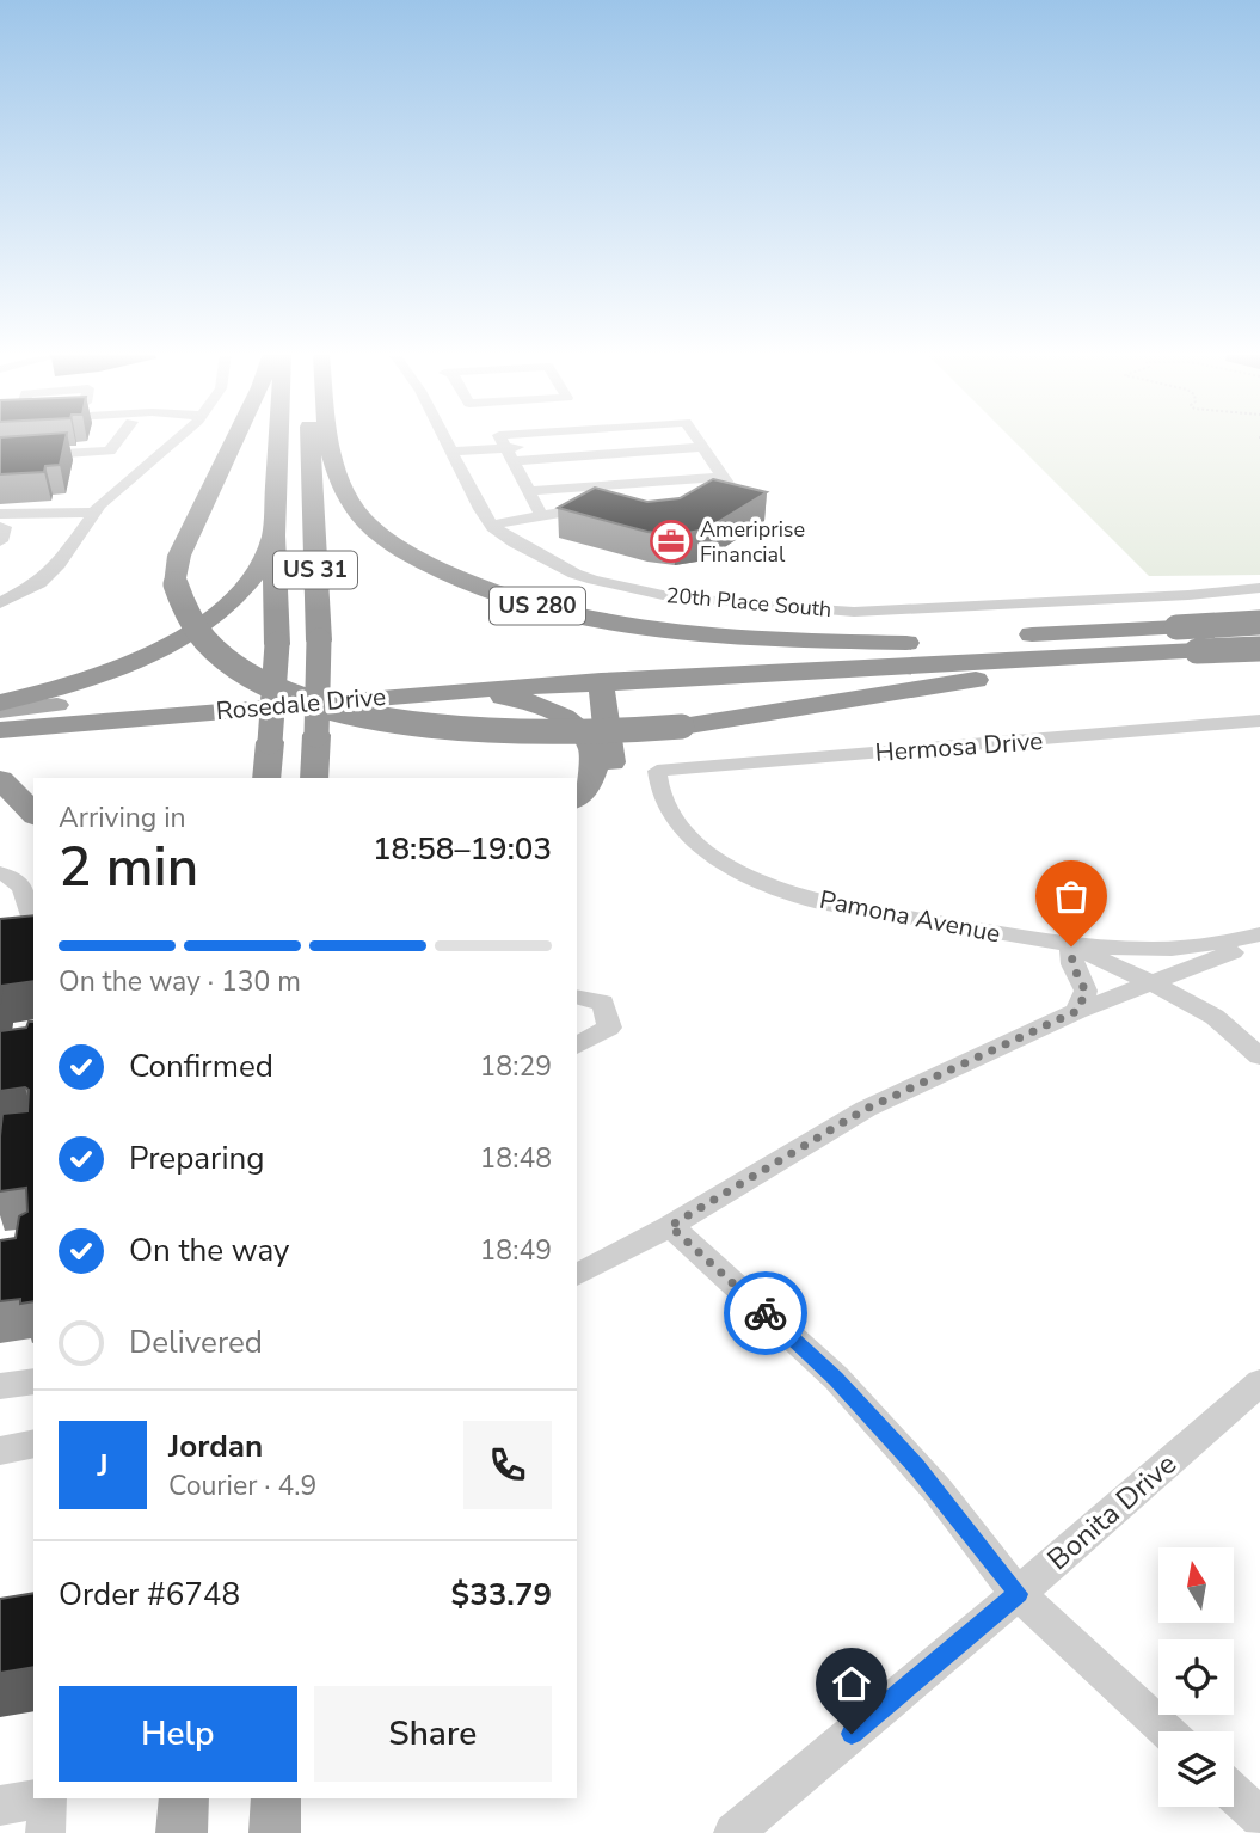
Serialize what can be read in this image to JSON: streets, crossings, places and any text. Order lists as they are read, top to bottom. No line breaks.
{"streets":{"highway":["US 31","US 280","Rosedale Drive"],"street":["20th Place South","Hermosa Drive","Pamona Avenue","Bonita Drive"]},"crossings":[["US 280","Rosedale Drive"],["Hermosa Drive","Pamona Avenue"]],"places":{"office":["Ameriprise Financial"]},"north":"top","page":{"heading":["2 min","Arriving in","18:58–19:03"],"panel":["Jordan","Courier · 4.9","Order #6748","$33.79"],"bar":"On the way · 130 m","list":[["Confirmed","18:29"],["Preparing","18:48"],["On the way","18:49"],"Delivered"],"round":"J","buttons":["Help","Share"]}}
